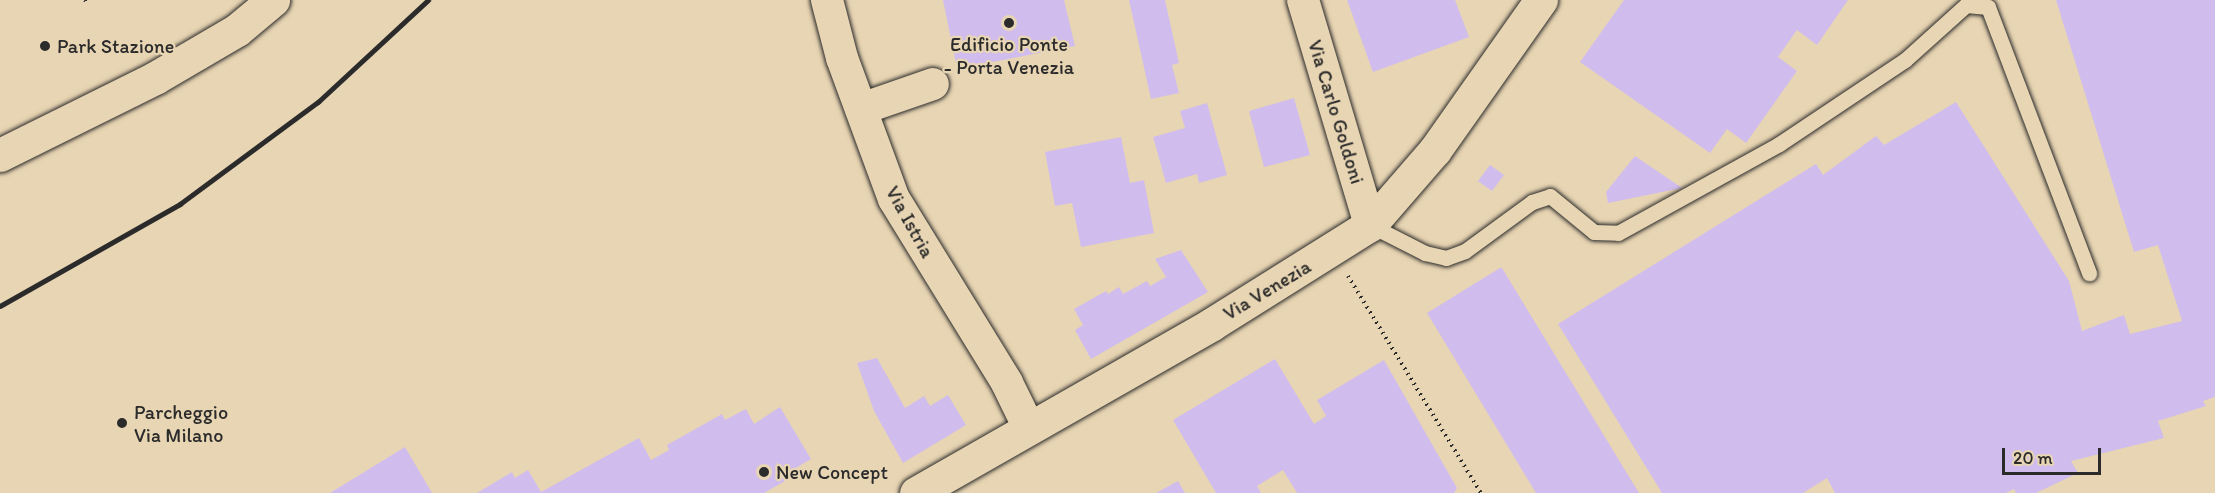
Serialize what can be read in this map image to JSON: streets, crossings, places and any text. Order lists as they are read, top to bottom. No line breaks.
{"streets":{"street":["Via Carlo Goldoni","Via Istria","Via Venezia"]},"crossings":[["Via Carlo Goldoni","Via Venezia"],["Via Istria","Via Venezia"]],"places":["Edificio Ponte - Porta Venezia","Park Stazione","Parcheggio Via Milano","New Concept"],"scale_bar":"20 m"}
